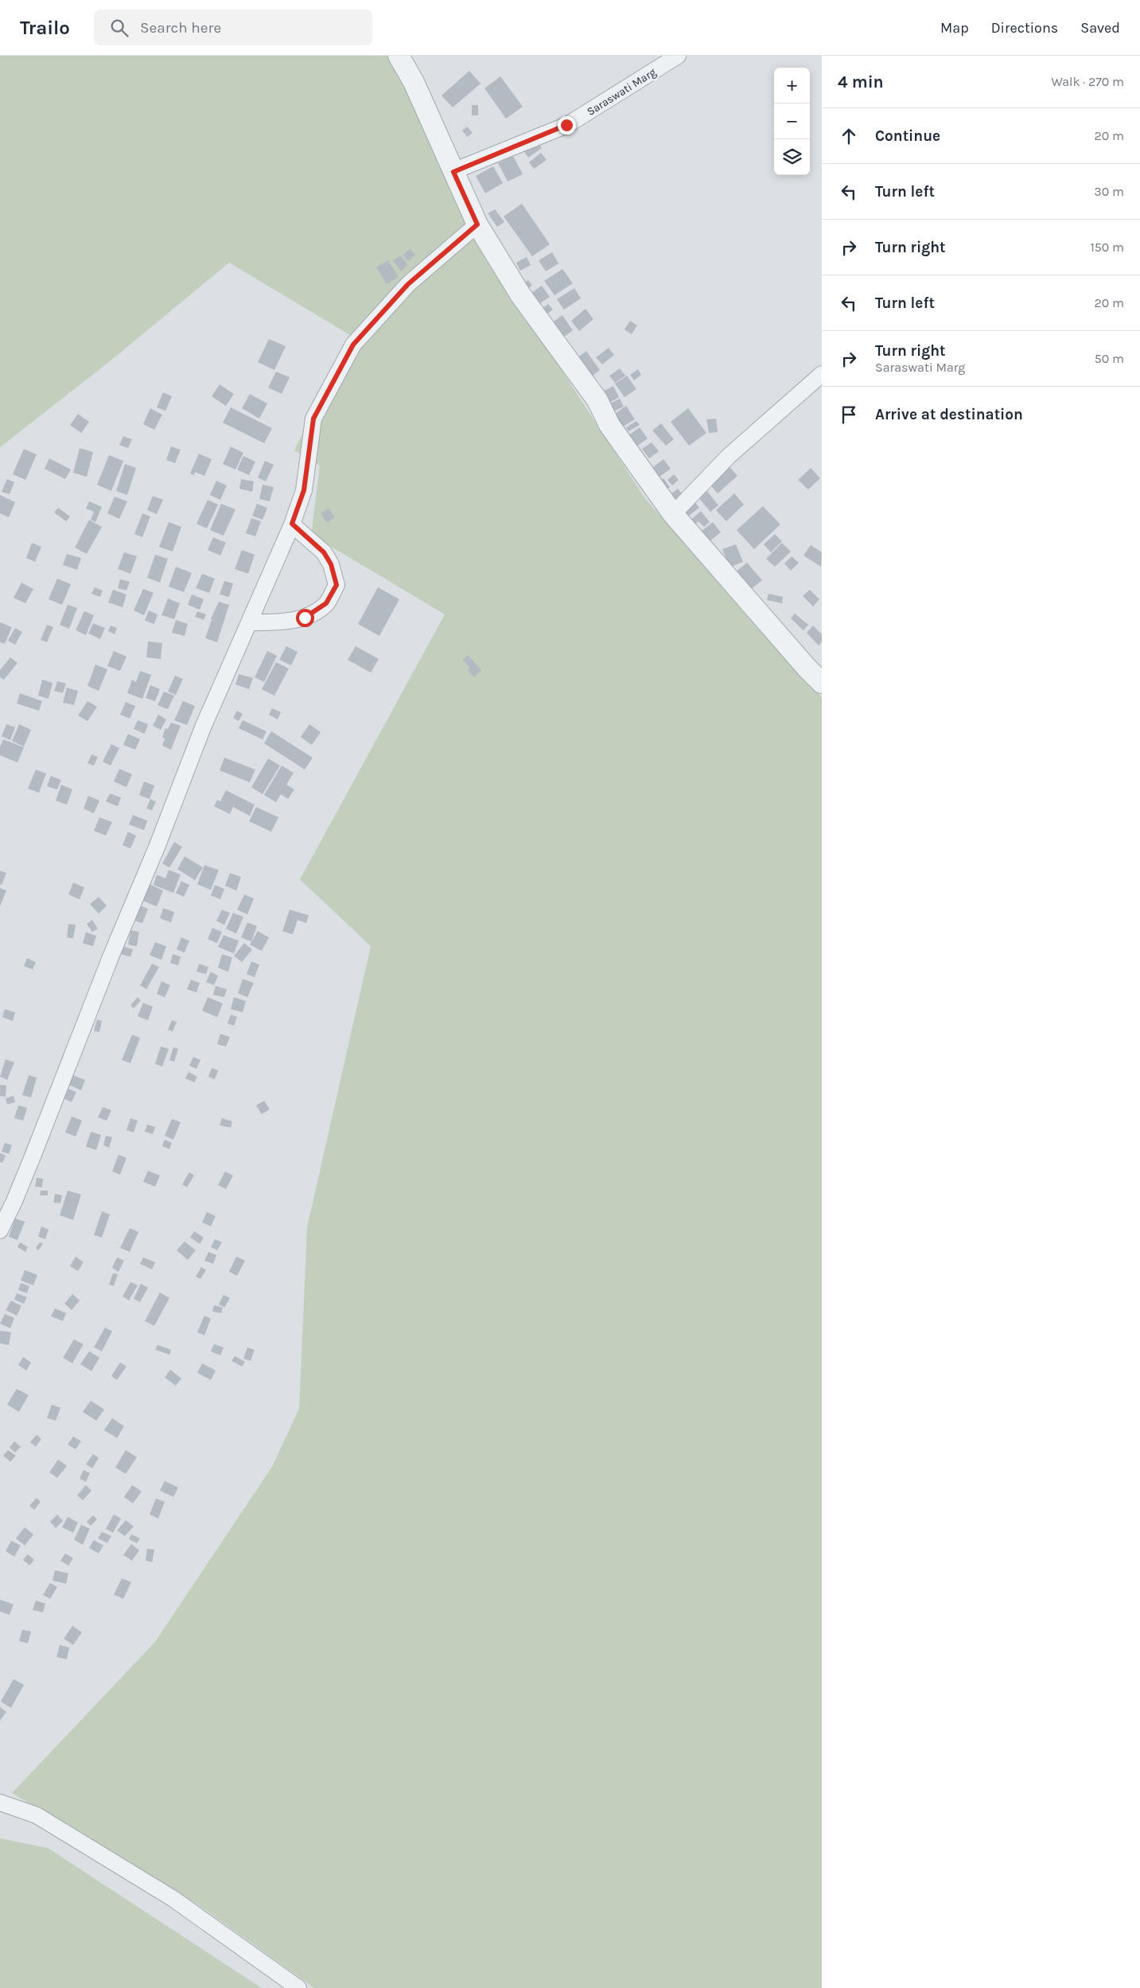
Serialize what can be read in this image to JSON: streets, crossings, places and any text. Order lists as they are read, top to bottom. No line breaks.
{"streets":{"street":["Saraswati Marg"]},"page":{"header":"Trailo","search":"Search here","nav":["Map","Directions","Saved"],"heading":["4 min","Walk · 270 m"],"map_buttons":["+","−"],"list":[["Continue","20 m"],["Turn left","30 m"],["Turn right","150 m"],["Turn left","20 m"],["Turn right","Saraswati Marg","50 m"],"Arrive at destination"]}}
